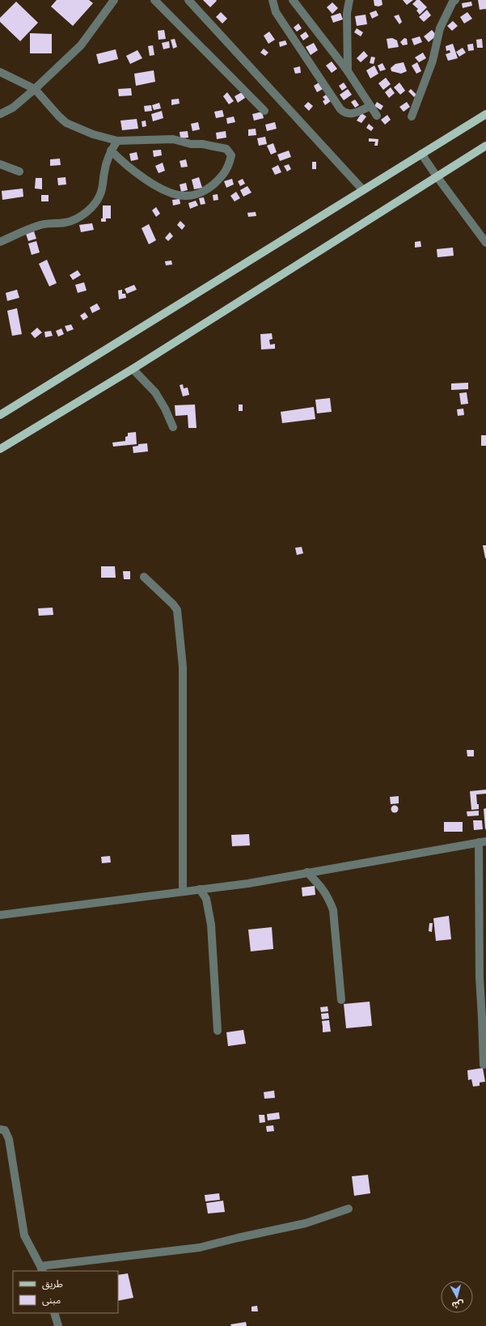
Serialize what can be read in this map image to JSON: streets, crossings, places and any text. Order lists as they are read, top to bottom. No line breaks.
{"legend":["طريق","مبنى"],"north":"bottom"}
